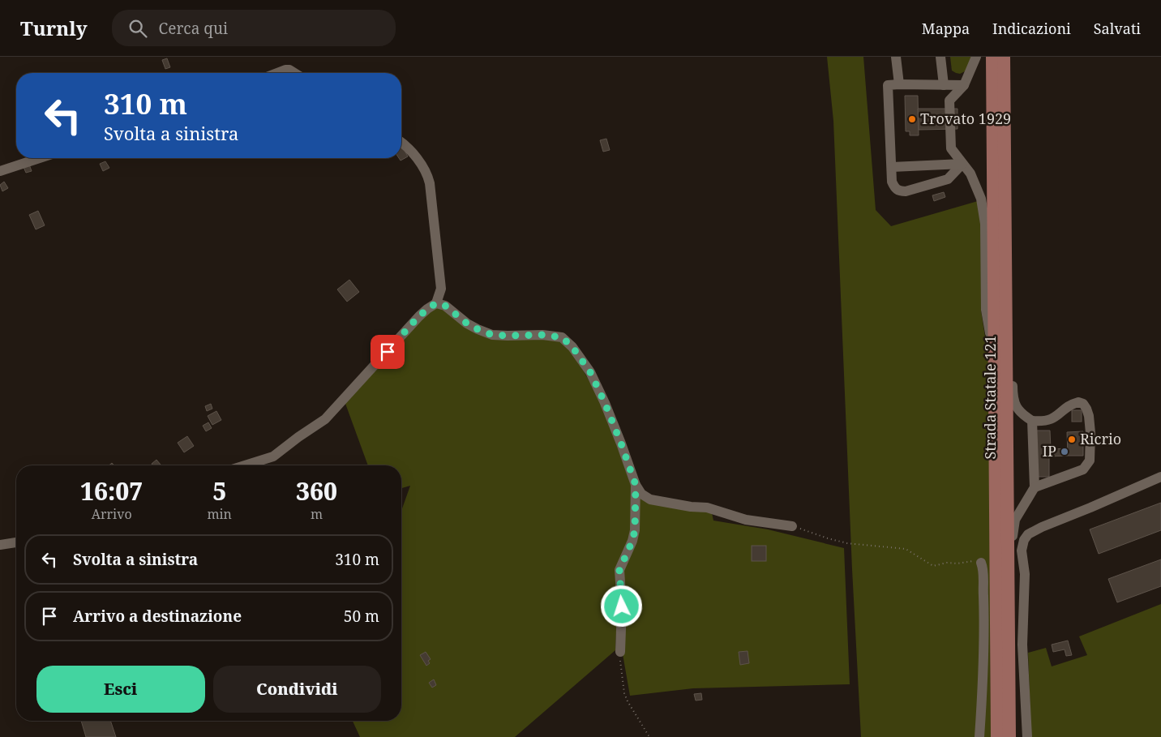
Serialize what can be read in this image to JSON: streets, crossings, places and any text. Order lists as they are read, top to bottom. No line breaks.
{"streets":{"main road":["Strada Statale 121"]},"places":["Trovato 1929","Ricrio","IP"],"page":{"header":"Turnly","search":"Cerca qui","nav":["Mappa","Indicazioni","Salvati"],"turn":["310 m","Svolta a sinistra"],"eta":["16:07","Arrivo","5","min","360","m"],"list":[{"name":"Svolta a sinistra","value":"310 m"},{"name":"Arrivo a destinazione","value":"50 m"}],"buttons":["Esci","Condividi"]}}
